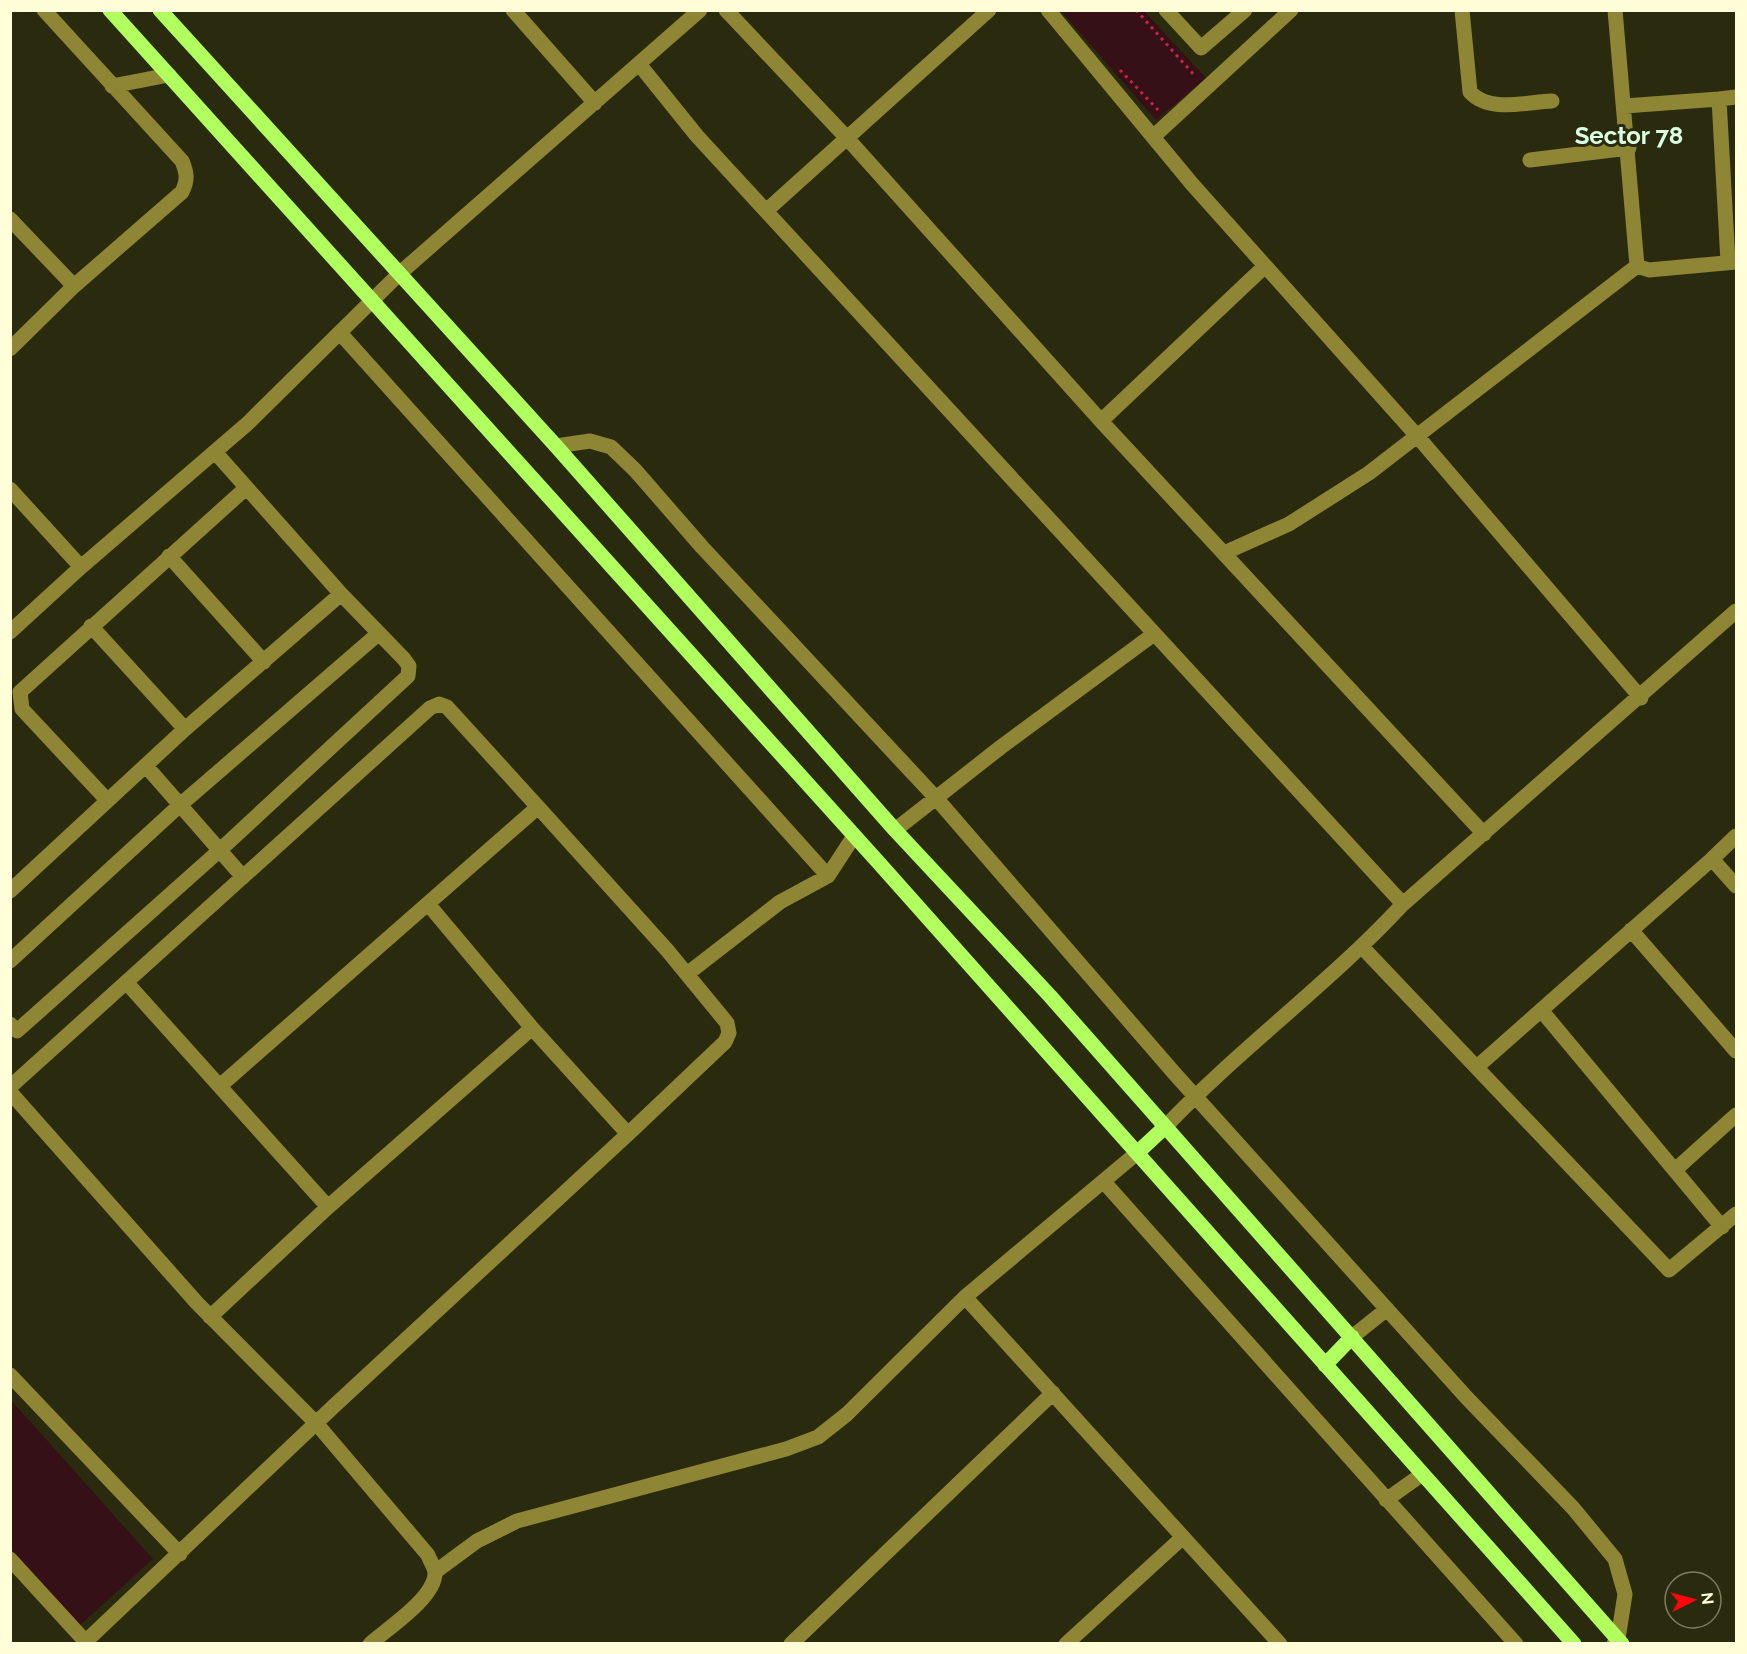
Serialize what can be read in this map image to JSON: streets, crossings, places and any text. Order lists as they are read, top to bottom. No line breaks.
{"districts":["Sector 78"],"north":"right"}
